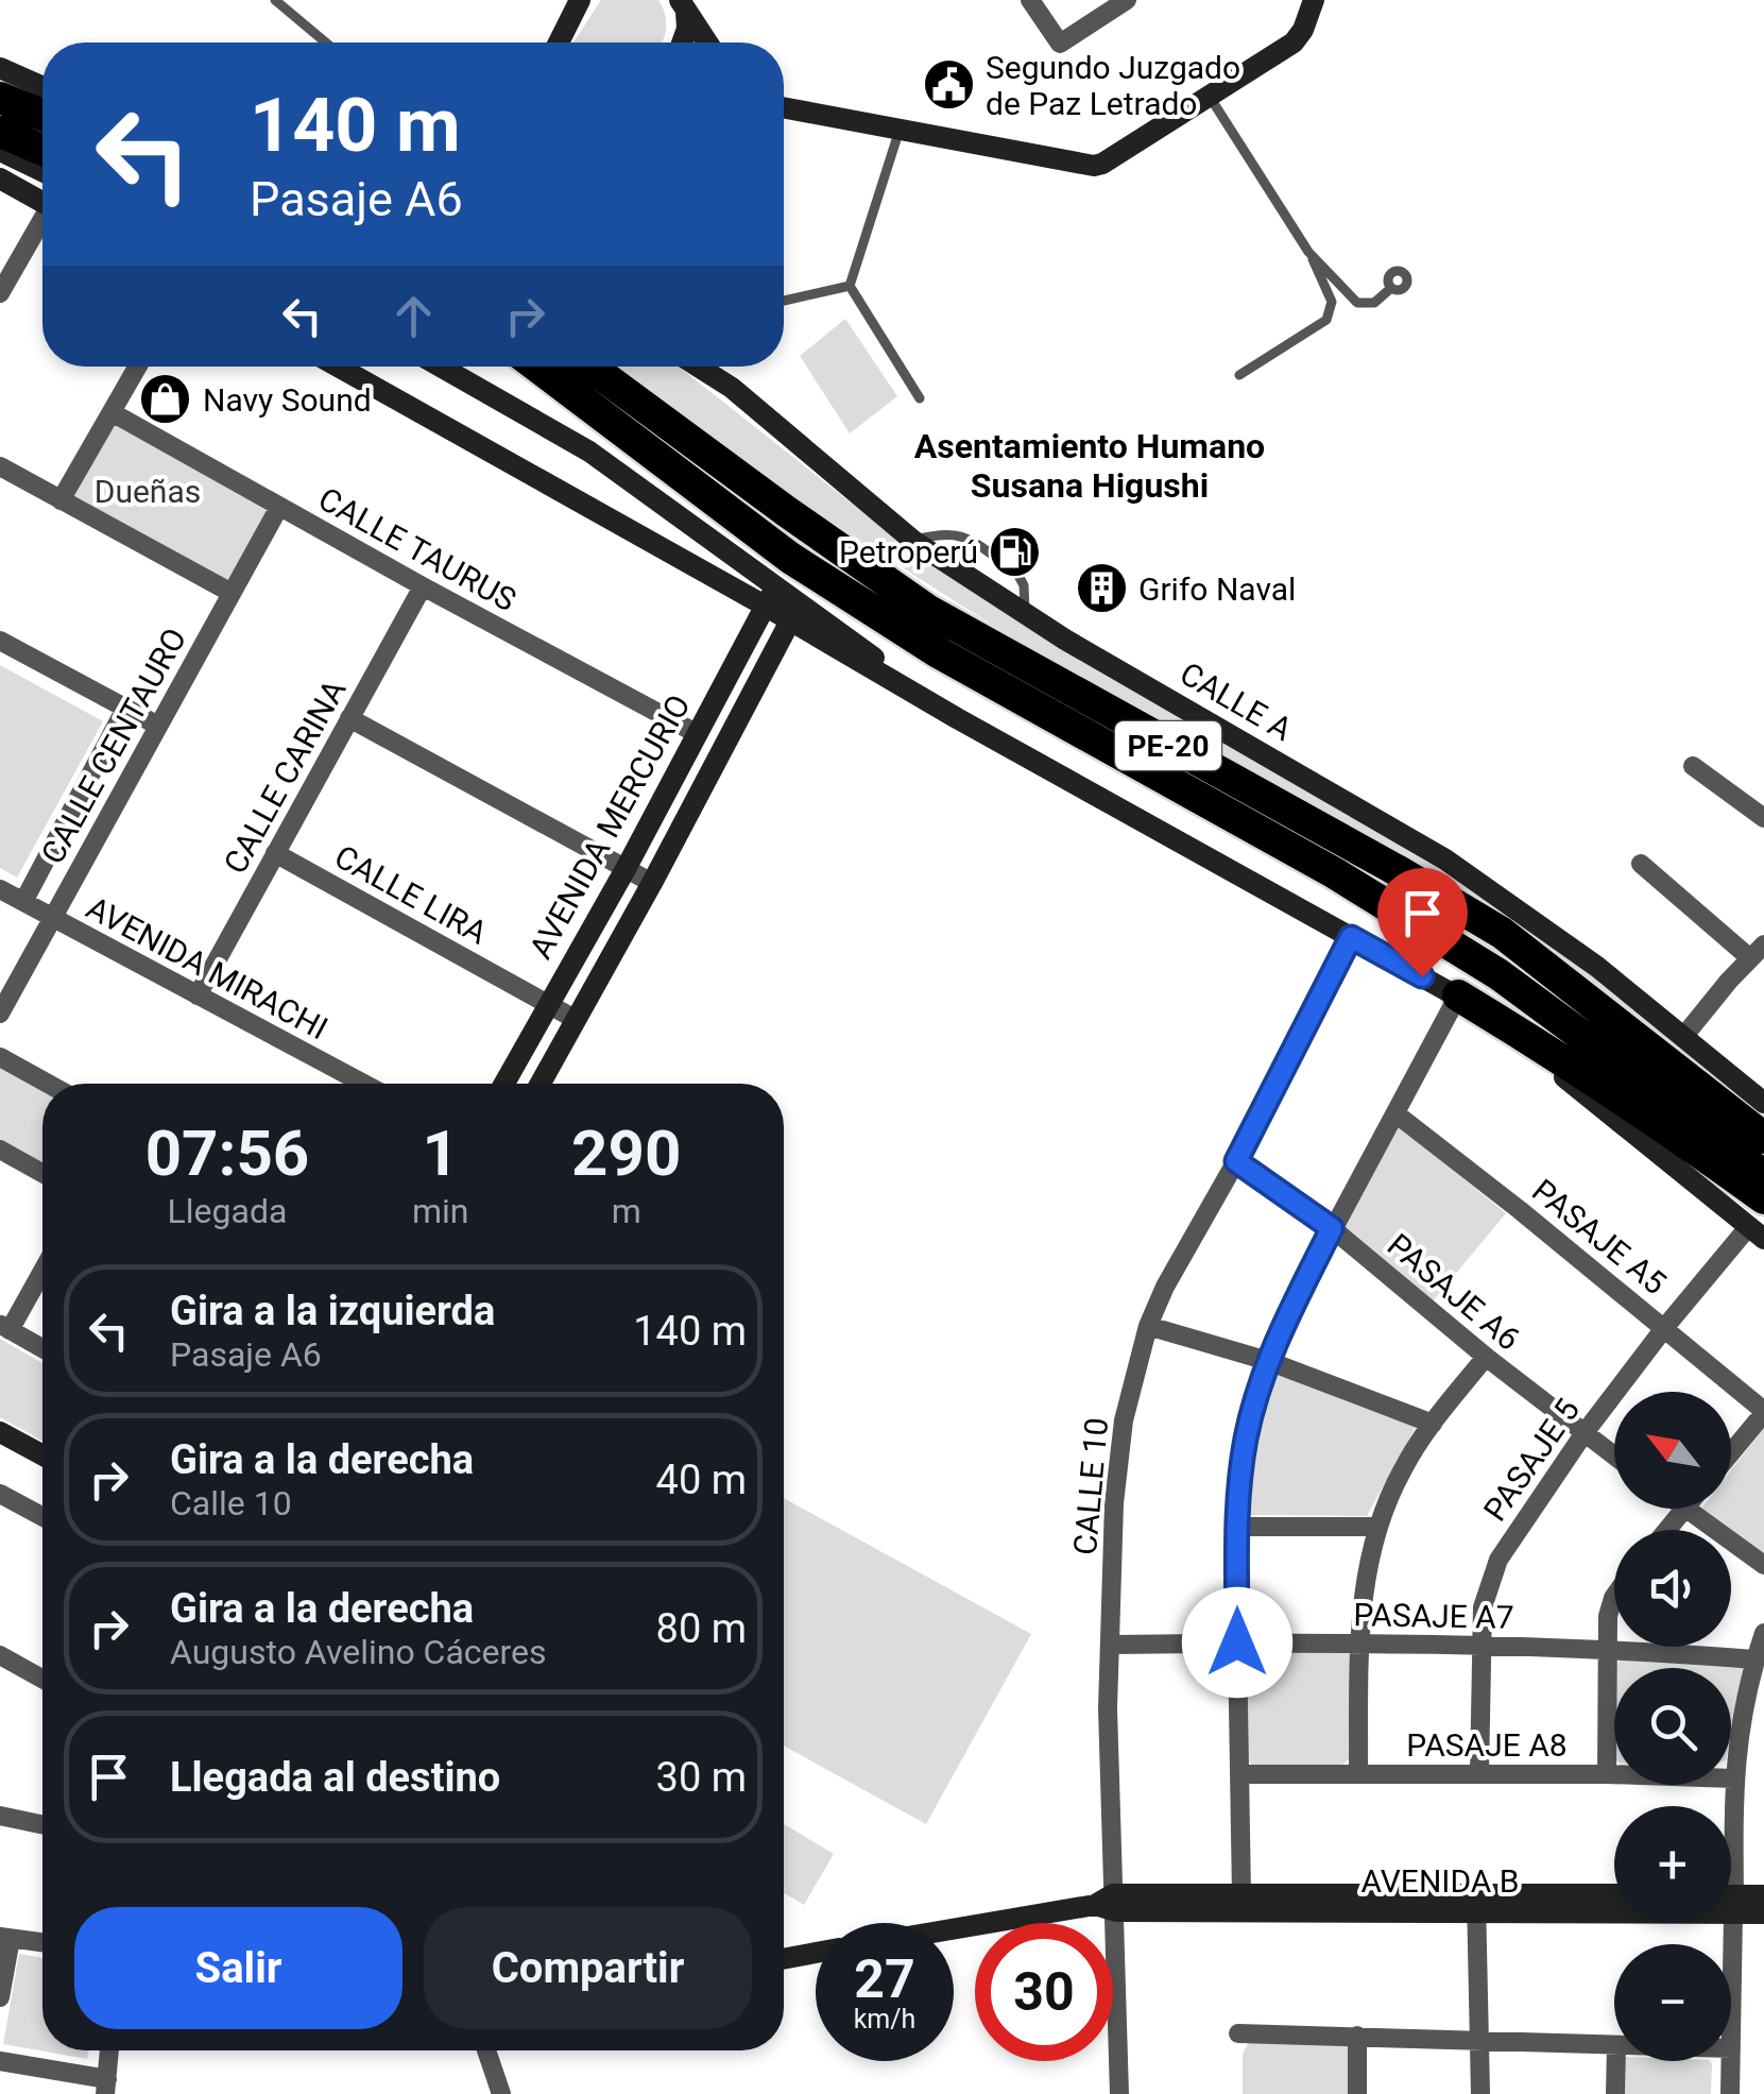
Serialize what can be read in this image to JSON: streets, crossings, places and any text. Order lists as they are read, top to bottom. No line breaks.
{"streets":{"highway":["PE-20"],"street":["CALLE TAURUS","CALLE A","CALLE CENTAURO","CALLE CARINA","AVENIDA MERCURIO","CALLE LIRA","AVENIDA MIRACHI","PASAJE A5","PASAJE A6","PASAJE 5","CALLE 10","PASAJE A7","PASAJE A8","AVENIDA B"]},"crossings":[["CALLE TAURUS","CALLE CENTAURO"],["CALLE TAURUS","CALLE CARINA"],["CALLE TAURUS","AVENIDA MERCURIO"],["CALLE CENTAURO","AVENIDA MIRACHI"],["CALLE CARINA","CALLE LIRA"],["CALLE CARINA","AVENIDA MIRACHI"],["AVENIDA MERCURIO","CALLE LIRA"],["PASAJE A5","PASAJE 5"],["PASAJE A6","PASAJE 5"],["PASAJE A6","CALLE 10"],["PASAJE 5","PASAJE A7"],["PASAJE 5","PASAJE A8"],["CALLE 10","PASAJE A7"],["CALLE 10","AVENIDA B"]],"districts":["Asentamiento Humano Susana Higushi"],"parks":["Dueñas"],"places":{"public building":["Segundo Juzgado de Paz Letrado"],"shop":["Navy Sound"],"fuel station":["Petroperú"],"building":["Grifo Naval"]},"north":"top left","page":{"turn":["140 m","Pasaje A6"],"eta":["07:56","Llegada","1","min","290","m"],"list":[{"name":"Gira a la izquierda","note":"Pasaje A6","value":"140 m"},{"name":"Gira a la derecha","note":"Calle 10","value":"40 m"},{"name":"Gira a la derecha","note":"Augusto Avelino Cáceres","value":"80 m"},{"name":"Llegada al destino","value":"30 m"}],"map_buttons":["+","−"],"buttons":["Salir","Compartir"],"speed":"27 km/h","limit":"30"}}
